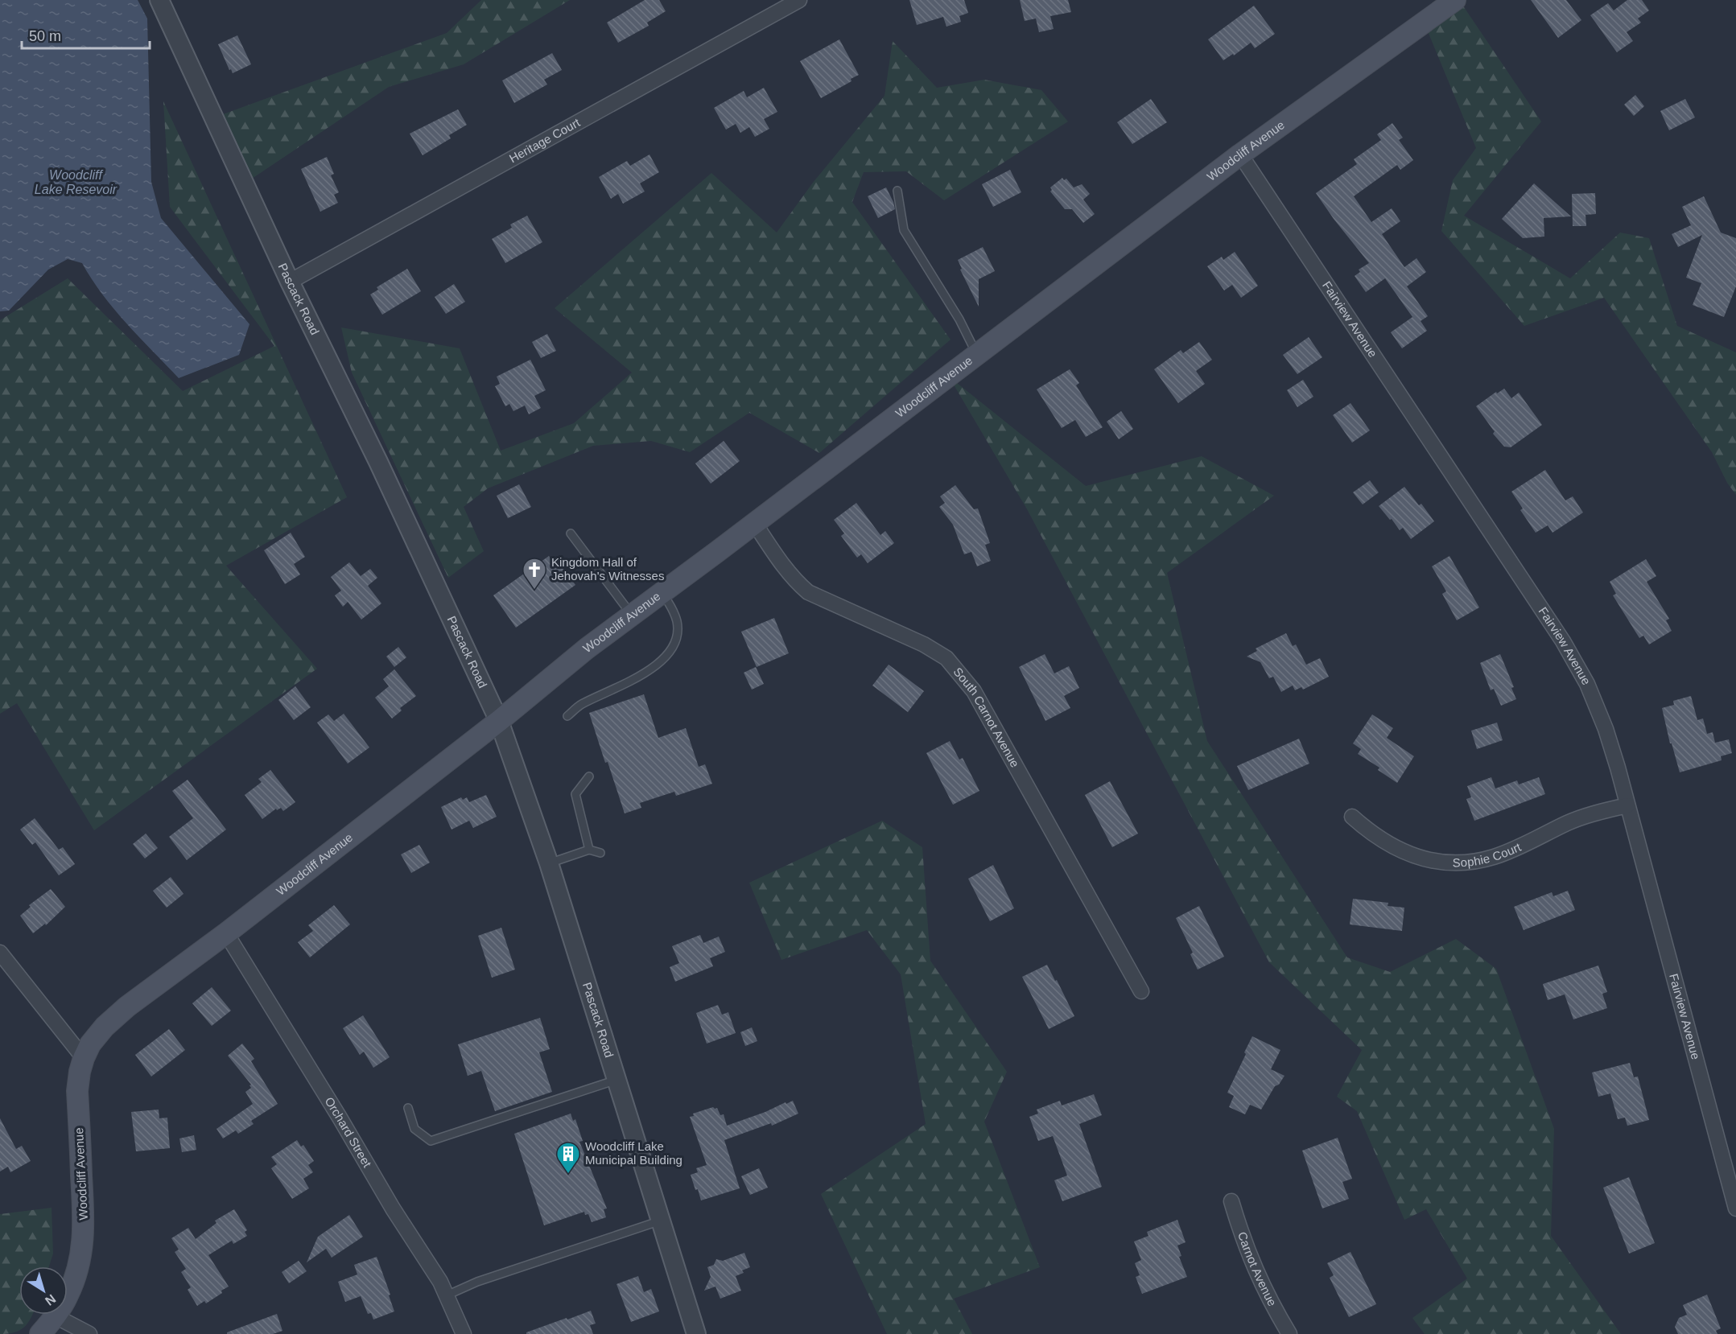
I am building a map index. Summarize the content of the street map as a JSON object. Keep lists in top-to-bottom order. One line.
{"streets":{"main road":["Woodcliff Avenue"],"street":["Heritage Court","Pascack Road","Fairview Avenue","South Carnot Avenue","Sophie Court","Orchard Street","Carnot Avenue"]},"crossings":[["Heritage Court","Pascack Road"],["Woodcliff Avenue","Pascack Road"],["Woodcliff Avenue","Fairview Avenue"],["Woodcliff Avenue","South Carnot Avenue"],["Woodcliff Avenue","Orchard Street"],["Fairview Avenue","Sophie Court"]],"water":["Woodcliff Lake Resevoir"],"places":{"church":["Kingdom Hall of Jehovah's Witnesses"],"building":["Woodcliff Lake Municipal Building"]},"scale_bar":"50 m","north":"bottom right"}
